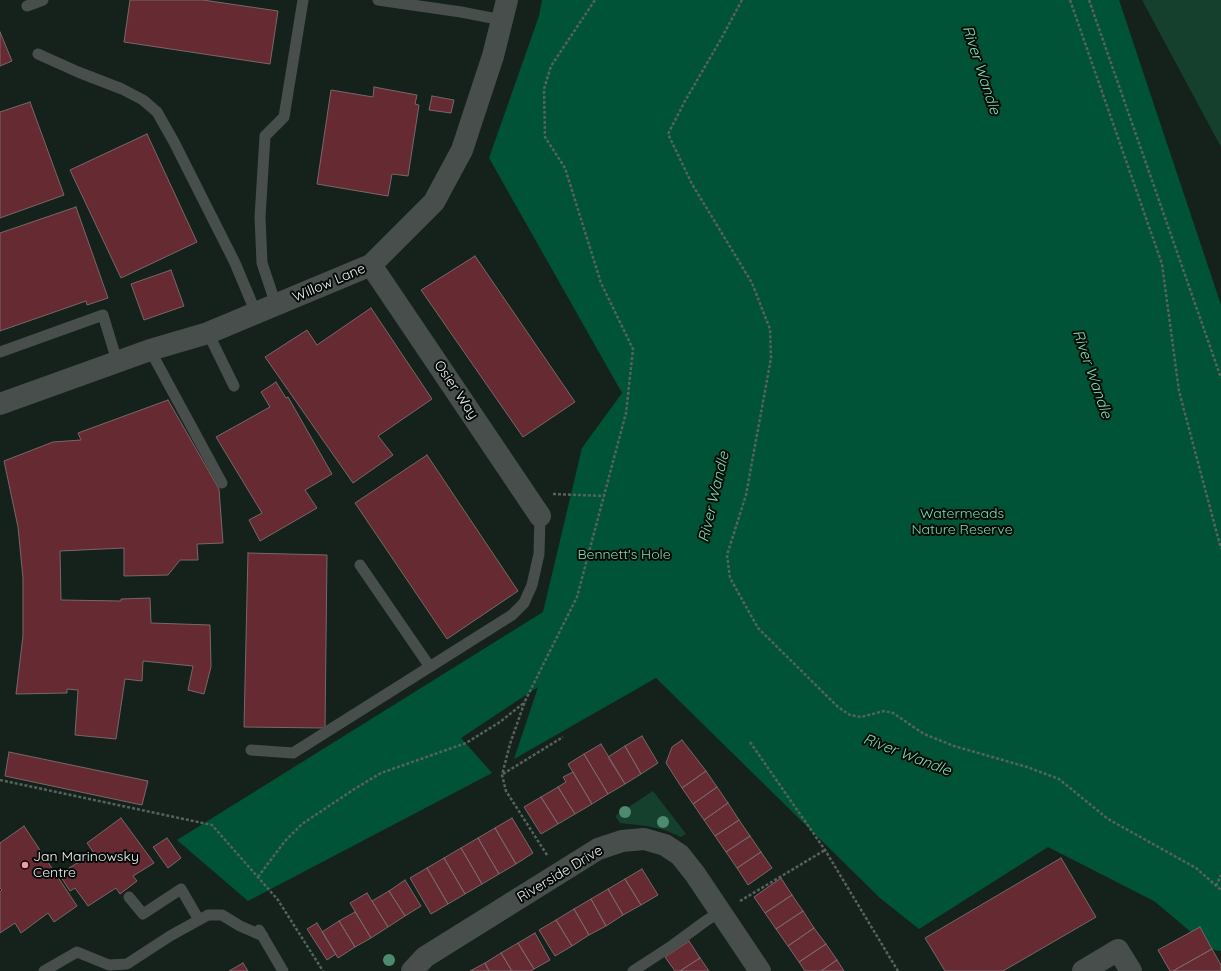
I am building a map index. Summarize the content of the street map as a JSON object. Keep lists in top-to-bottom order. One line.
{"streets":{"street":["Willow Lane","Osier Way","Riverside Drive"]},"crossings":[["Willow Lane","Osier Way"]],"water":["River Wandle"],"parks":["Watermeads Nature Reserve","Bennett's Hole"],"places":["Jan Marinowsky Centre"]}
